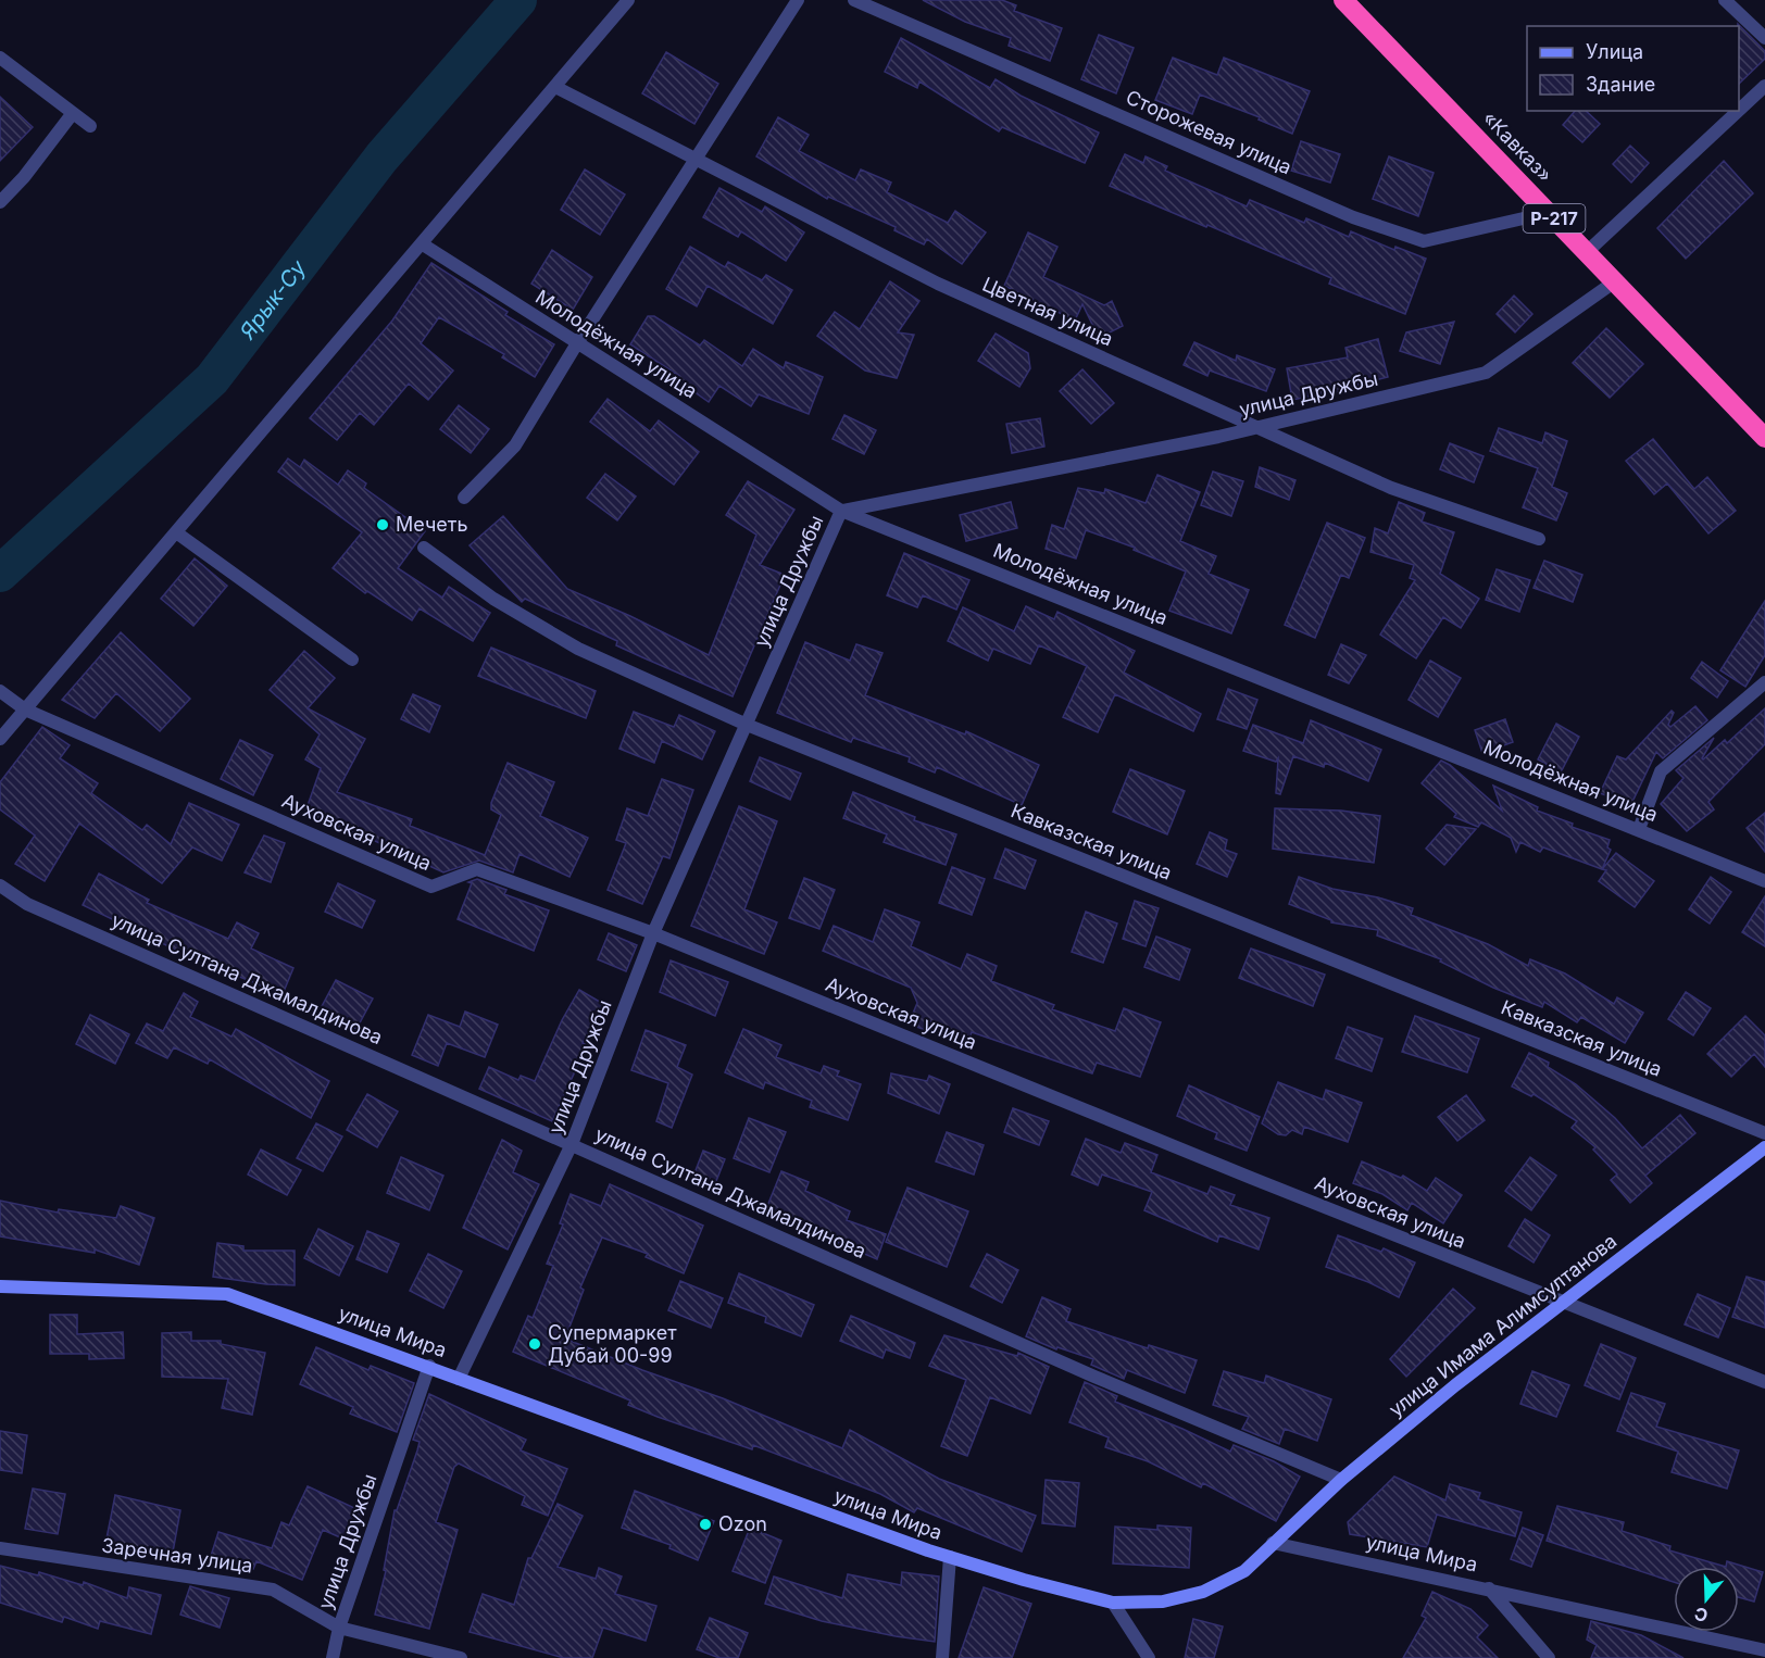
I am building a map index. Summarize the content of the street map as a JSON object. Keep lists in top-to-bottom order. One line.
{"streets":{"highway":["«Кавказ»","Р-217"],"main road":["улица Имама Алимсултанова","улица Мира"],"street":["Сторожевая улица","Цветная улица","Молодёжная улица","улица Дружбы","Ауховская улица","Кавказская улица","улица Султана Джамалдинова","Заречная улица"]},"crossings":[["Сторожевая улица","«Кавказ»"],["«Кавказ»","улица Дружбы"],["Цветная улица","улица Дружбы"],["Молодёжная улица","улица Дружбы"],["улица Дружбы","Ауховская улица"],["улица Дружбы","Кавказская улица"],["улица Дружбы","улица Султана Джамалдинова"],["улица Дружбы","улица Мира"],["улица Дружбы","Заречная улица"],["Ауховская улица","улица Имама Алимсултанова"],["улица Султана Джамалдинова","улица Имама Алимсултанова"],["улица Имама Алимсултанова","улица Мира"]],"water":["Ярык-Су"],"places":["Мечеть","Супермаркет Дубай 00-99","Ozon"],"legend":["Улица","Здание"],"north":"bottom"}
